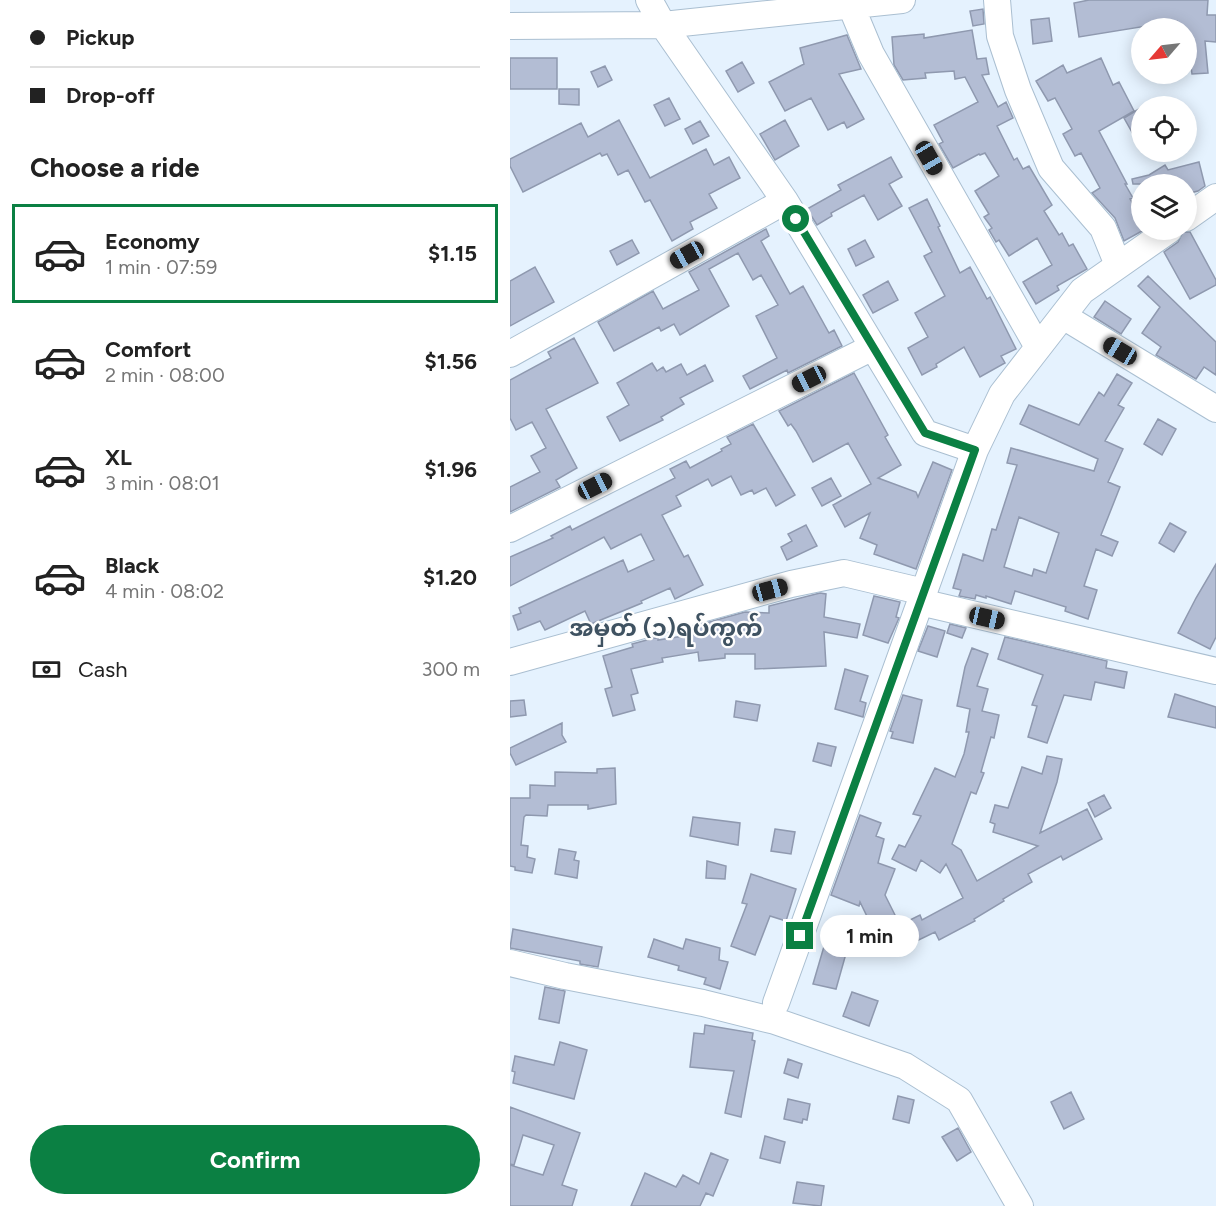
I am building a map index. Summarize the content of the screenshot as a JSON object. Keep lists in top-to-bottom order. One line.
{"districts":["အမှတ် (၁)ရပ်ကွက်"],"north":"bottom left","page":{"banner":["Pickup","Drop-off"],"heading":"Choose a ride","list":[{"name":"Economy","note":"1 min · 07:59","value":"$1.15"},{"name":"Comfort","note":"2 min · 08:00","value":"$1.56"},{"name":"XL","note":"3 min · 08:01","value":"$1.96"},{"name":"Black","note":"4 min · 08:02","value":"$1.20"}],"pay":["Cash","300 m"],"bubble":"1 min","buttons":"Confirm"}}
